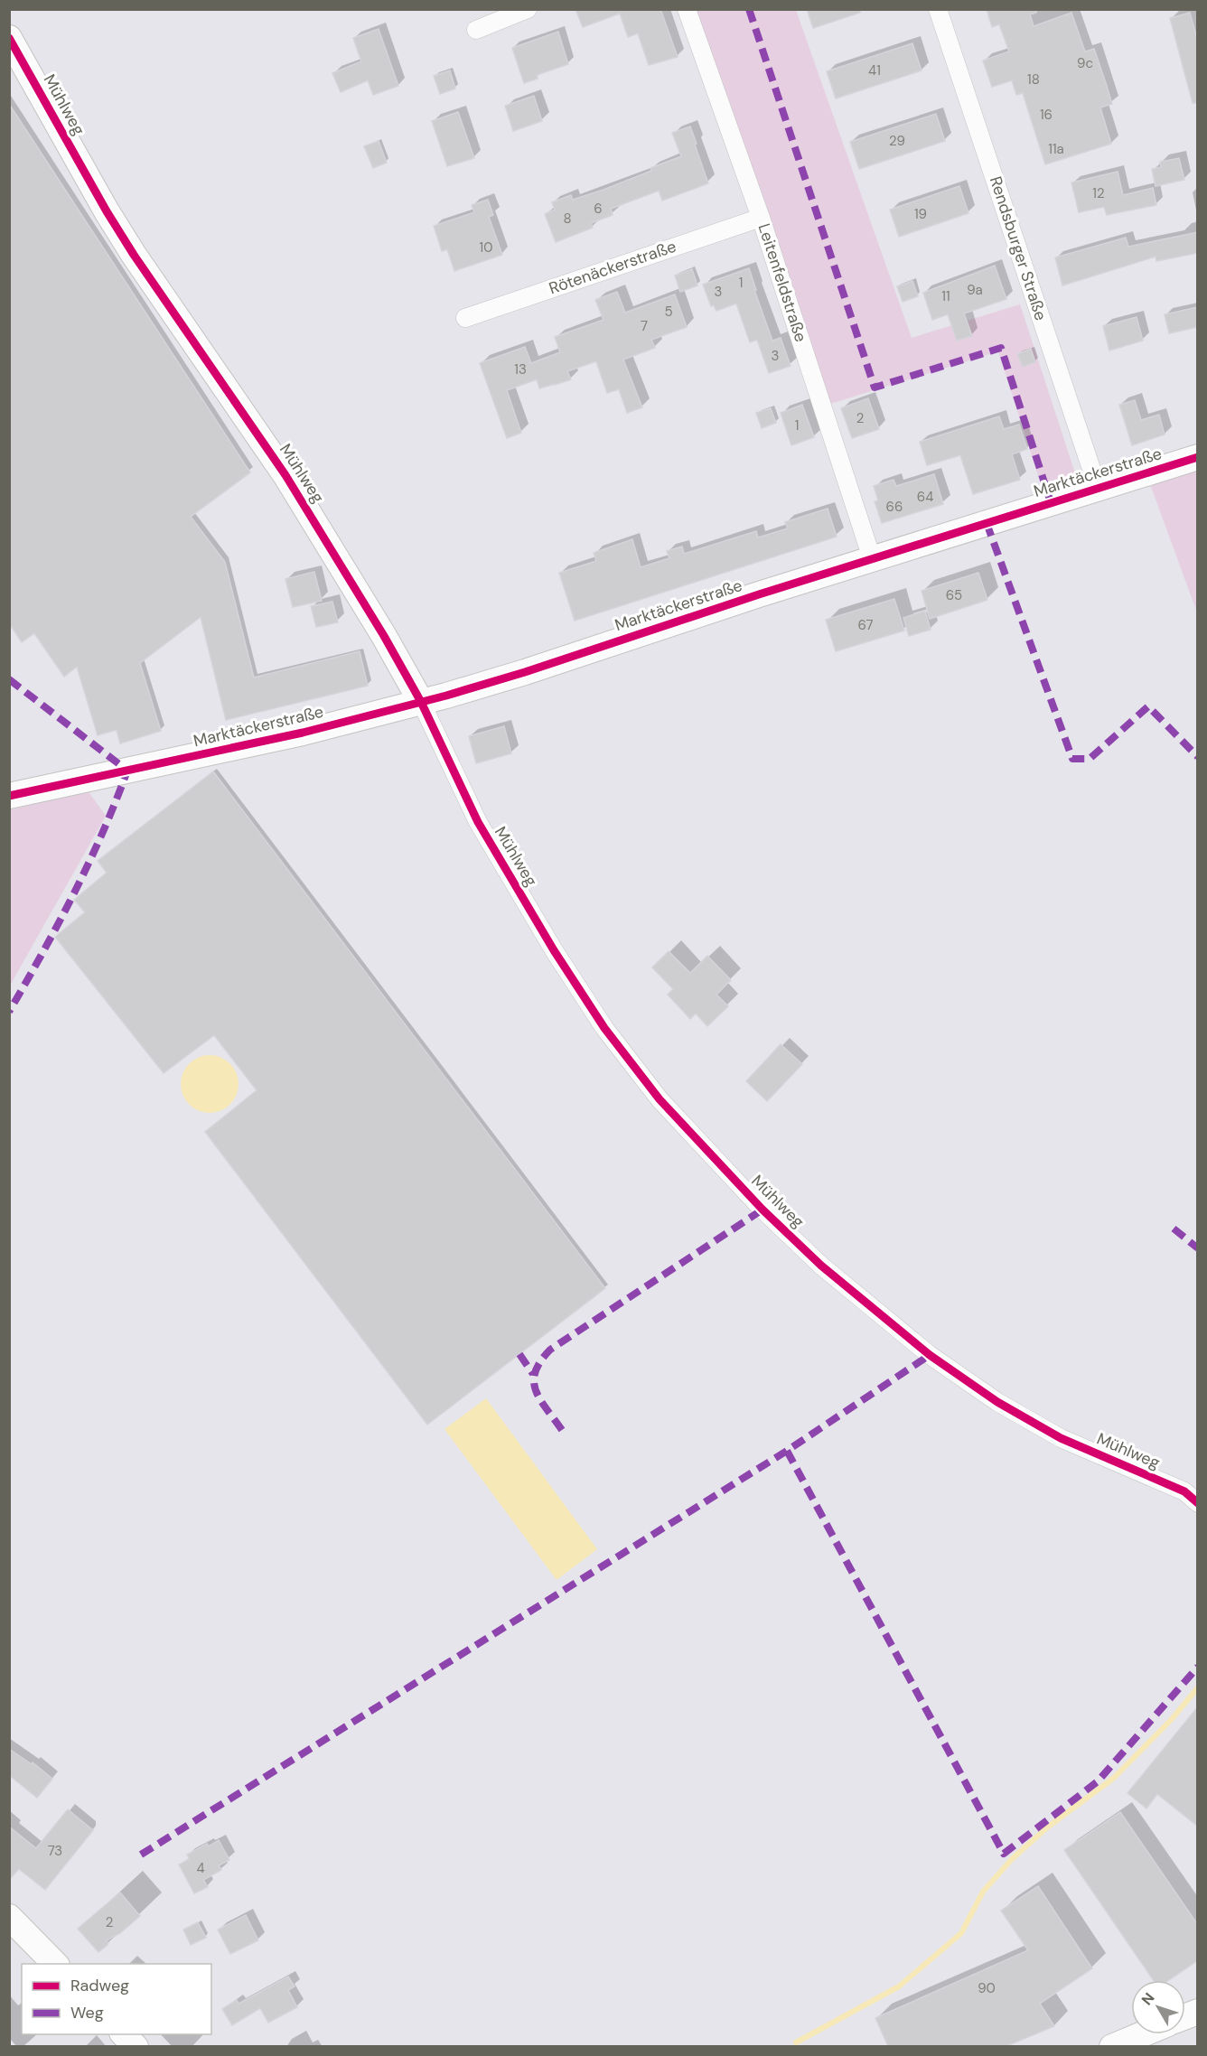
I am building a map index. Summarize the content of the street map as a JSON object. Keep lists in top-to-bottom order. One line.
{"streets":{"street":["Mühlweg","Rendsburger Straße","Rötenäckerstraße","Leitenfeldstraße","Marktäckerstraße"]},"crossings":[["Mühlweg","Marktäckerstraße"],["Rendsburger Straße","Marktäckerstraße"],["Rötenäckerstraße","Leitenfeldstraße"],["Leitenfeldstraße","Marktäckerstraße"]],"house_numbers":["9c","41","18","16","29","11a","12","6","19","8","10","1","9a","3","11","5","7","3","13","2","1","64","66","65","67","73","4","2","90"],"legend":["Radweg","Weg"],"north":"top left"}
